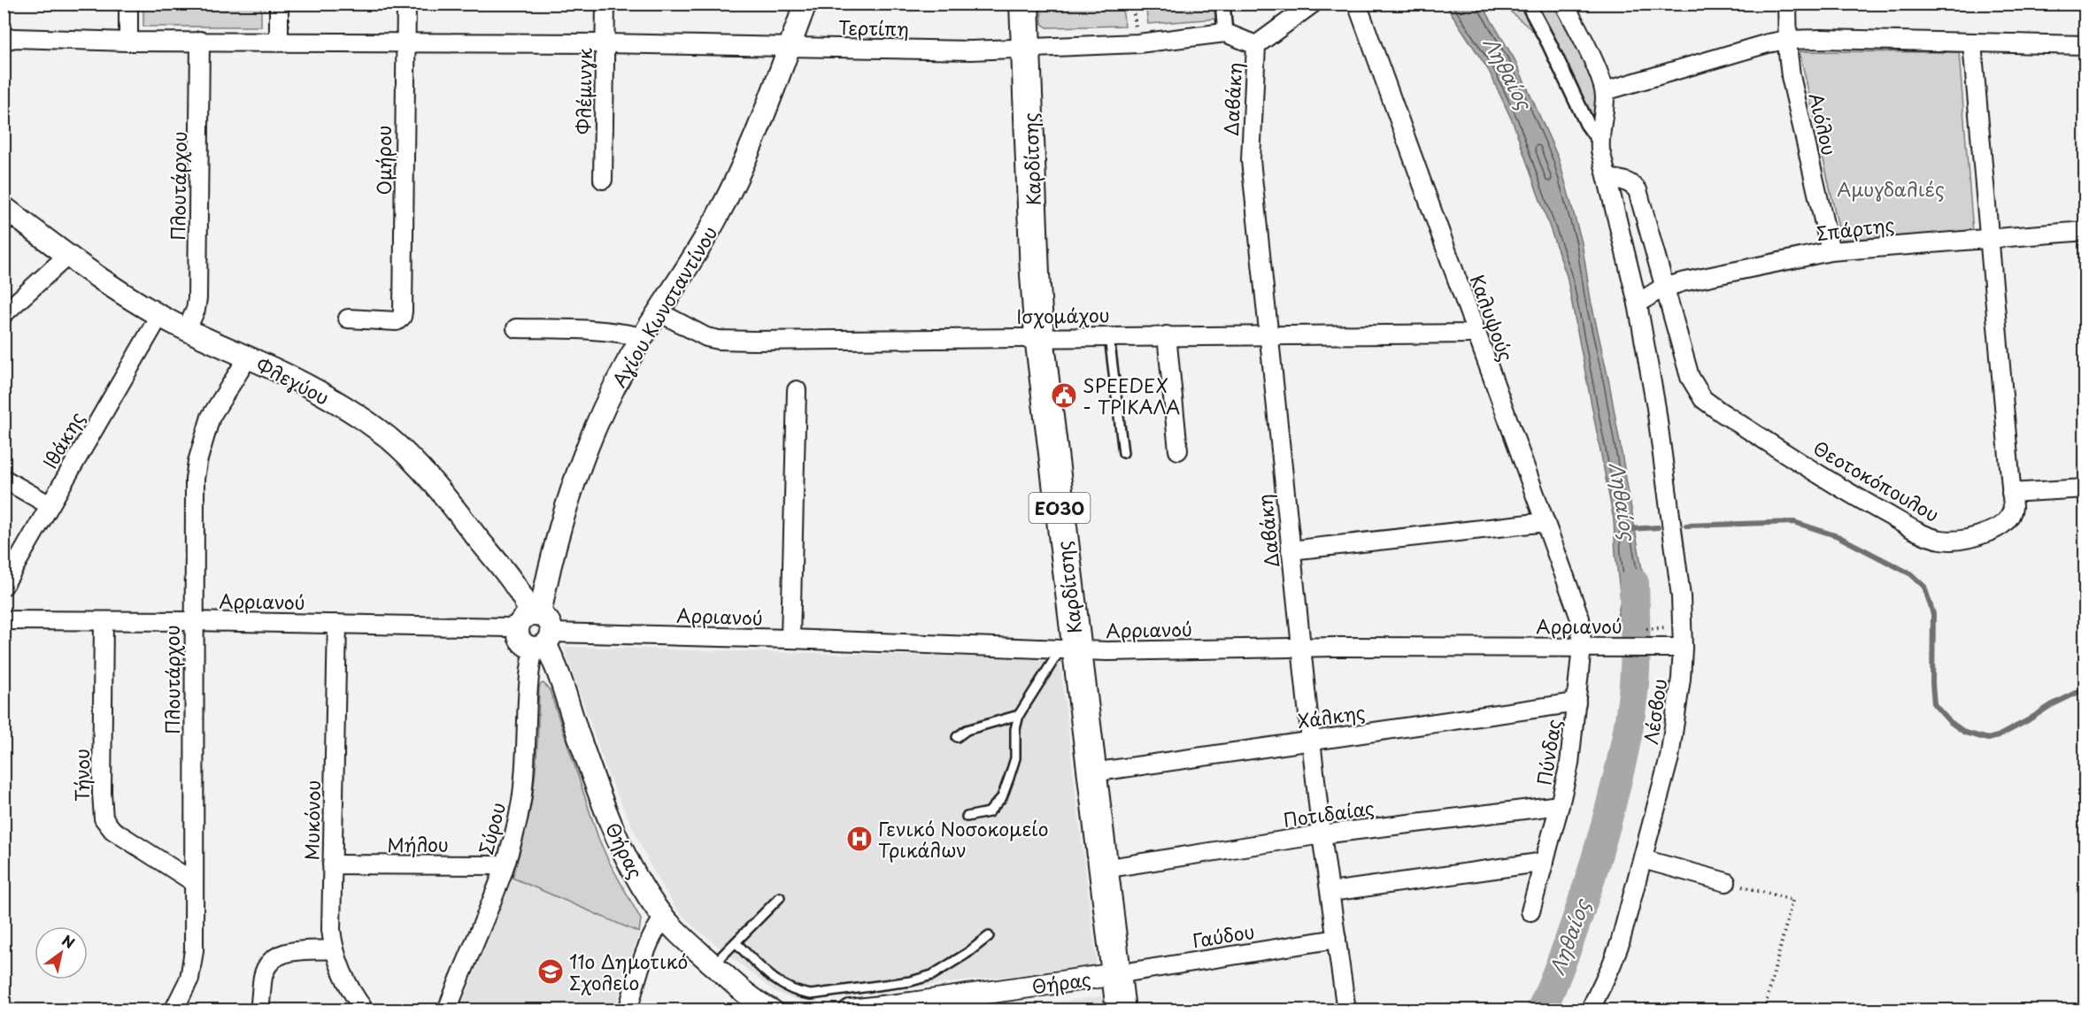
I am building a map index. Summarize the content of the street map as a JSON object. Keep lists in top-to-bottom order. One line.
{"streets":{"main road":["Καρδίτσης","ΕΟ30"],"street":["Τερτίπη","Φλέμινγκ","Δαβάκη","Αιόλου","Ομήρου","Πλουτάρχου","Σπάρτης","Αγίου Κωνσταντίνου","Ισχομάχου","Καλυψούς","Φλεγύου","Ιθάκης","Θεοτοκόπουλου","Αρριανού","Λέσβου","Χάλκης","Πύνδας","Τήνου","Ποτιδαίας","Μυκόνου","Σύρου","Μήλου","Θήρας","Γαύδου"]},"crossings":[["Τερτίπη","Φλέμινγκ"],["Τερτίπη","Δαβάκη"],["Τερτίπη","Καρδίτσης"],["Τερτίπη","Ομήρου"],["Τερτίπη","Πλουτάρχου"],["Τερτίπη","Αγίου Κωνσταντίνου"],["Δαβάκη","Ισχομάχου"],["Δαβάκη","Αρριανού"],["Δαβάκη","Χάλκης"],["Δαβάκη","Ποτιδαίας"],["Δαβάκη","Γαύδου"],["Αιόλου","Σπάρτης"],["Καρδίτσης","Ισχομάχου"],["Καρδίτσης","Αρριανού"],["Καρδίτσης","Χάλκης"],["Καρδίτσης","Ποτιδαίας"],["Καρδίτσης","Θήρας"],["Καρδίτσης","Γαύδου"],["Πλουτάρχου","Φλεγύου"],["Πλουτάρχου","Αρριανού"],["Πλουτάρχου","Τήνου"],["Σπάρτης","Θεοτοκόπουλου"],["Σπάρτης","Λέσβου"],["Αγίου Κωνσταντίνου","Ισχομάχου"],["Αγίου Κωνσταντίνου","Φλεγύου"],["Αγίου Κωνσταντίνου","Αρριανού"],["Ισχομάχου","Καλυψούς"],["Καλυψούς","Αρριανού"],["Καλυψούς","Πύνδας"],["Φλεγύου","Ιθάκης"],["Φλεγύου","Αρριανού"],["Θεοτοκόπουλου","Λέσβου"],["Αρριανού","Λέσβου"],["Αρριανού","Πύνδας"],["Αρριανού","Τήνου"],["Αρριανού","Μυκόνου"],["Αρριανού","Σύρου"],["Αρριανού","Θήρας"],["Χάλκης","Πύνδας"],["Πύνδας","Ποτιδαίας"],["Μυκόνου","Μήλου"],["Σύρου","Μήλου"],["Σύρου","Θήρας"],["Θήρας","Γαύδου"]],"water":["Ληθαίος"],"parks":["Αμυγδαλιές"],"places":{"public building":["SPEEDEX - ΤΡΙΚΑΛΑ"],"hospital":["Γενικό Νοσοκομείο Τρικάλων"],"school or university":["11ο Δημοτικό Σχολείο"]},"north":"top right"}
